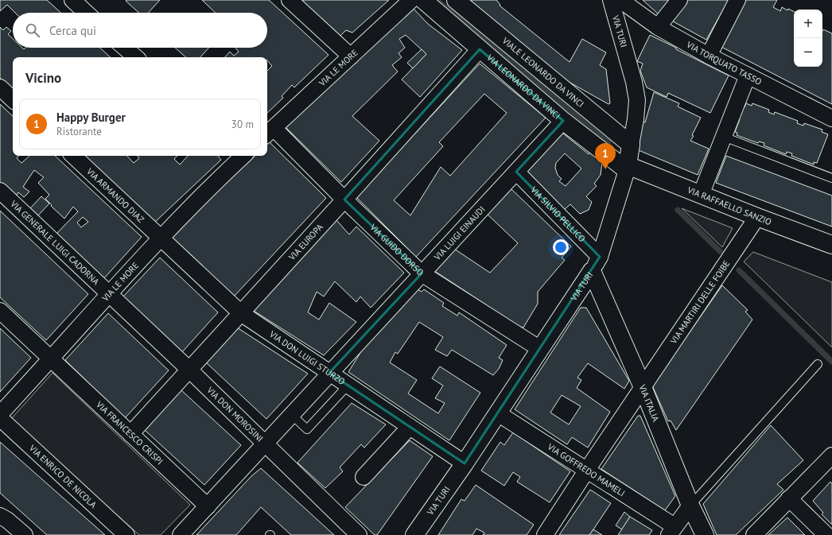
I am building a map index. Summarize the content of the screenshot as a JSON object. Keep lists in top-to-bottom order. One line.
{"streets":{"street":["VIA TURI","VIA TORQUATO TASSO","VIA LE MORE","VIALE LEONARDO DA VINCI","VIA LEONARDO DA VINCI","VIA ARMANDO DIAZ","VIA RAFFAELLO SANZIO","VIA SILVIO PELLICO","VIA LUIGI EINAUDI","VIA GENERALE LUIGI CADORNA","VIA EUROPA","VIA GUIDO DORSO","VIA MARTIRI DELLE FOIBE","VIA DON LUIGI STURZO","VIA ITALIA","VIA DON MOROSINI","VIA FRANCESCO CRISPI","VIA GOFFREDO MAMELI","VIA ENRICO DE NICOLA"]},"crossings":[["VIA TURI","VIA TORQUATO TASSO"],["VIA TURI","VIALE LEONARDO DA VINCI"],["VIA TURI","VIA LEONARDO DA VINCI"],["VIA TURI","VIA RAFFAELLO SANZIO"],["VIA TURI","VIA SILVIO PELLICO"],["VIA TURI","VIA GUIDO DORSO"],["VIA TURI","VIA DON LUIGI STURZO"],["VIA TURI","VIA ITALIA"],["VIA TURI","VIA GOFFREDO MAMELI"],["VIA LE MORE","VIA ARMANDO DIAZ"],["VIA LE MORE","VIA GENERALE LUIGI CADORNA"],["VIA LE MORE","VIA GUIDO DORSO"],["VIA LE MORE","VIA DON LUIGI STURZO"],["VIA LE MORE","VIA DON MOROSINI"],["VIA LE MORE","VIA FRANCESCO CRISPI"],["VIA LEONARDO DA VINCI","VIA RAFFAELLO SANZIO"],["VIA LEONARDO DA VINCI","VIA LUIGI EINAUDI"],["VIA LEONARDO DA VINCI","VIA EUROPA"],["VIA ARMANDO DIAZ","VIA DON LUIGI STURZO"],["VIA RAFFAELLO SANZIO","VIA MARTIRI DELLE FOIBE"],["VIA SILVIO PELLICO","VIA LUIGI EINAUDI"],["VIA SILVIO PELLICO","VIA ITALIA"],["VIA LUIGI EINAUDI","VIA GUIDO DORSO"],["VIA LUIGI EINAUDI","VIA DON LUIGI STURZO"],["VIA LUIGI EINAUDI","VIA DON MOROSINI"],["VIA LUIGI EINAUDI","VIA FRANCESCO CRISPI"],["VIA GENERALE LUIGI CADORNA","VIA DON MOROSINI"],["VIA EUROPA","VIA GUIDO DORSO"],["VIA EUROPA","VIA DON LUIGI STURZO"],["VIA EUROPA","VIA DON MOROSINI"],["VIA EUROPA","VIA FRANCESCO CRISPI"],["VIA MARTIRI DELLE FOIBE","VIA ITALIA"],["VIA MARTIRI DELLE FOIBE","VIA GOFFREDO MAMELI"]],"page":{"map_buttons":["+","−"],"search":"Cerca qui","heading":"Vicino","list":[{"mark":"1","name":"Happy Burger","note":"Ristorante","value":"30 m"}],"pins":"1"}}
